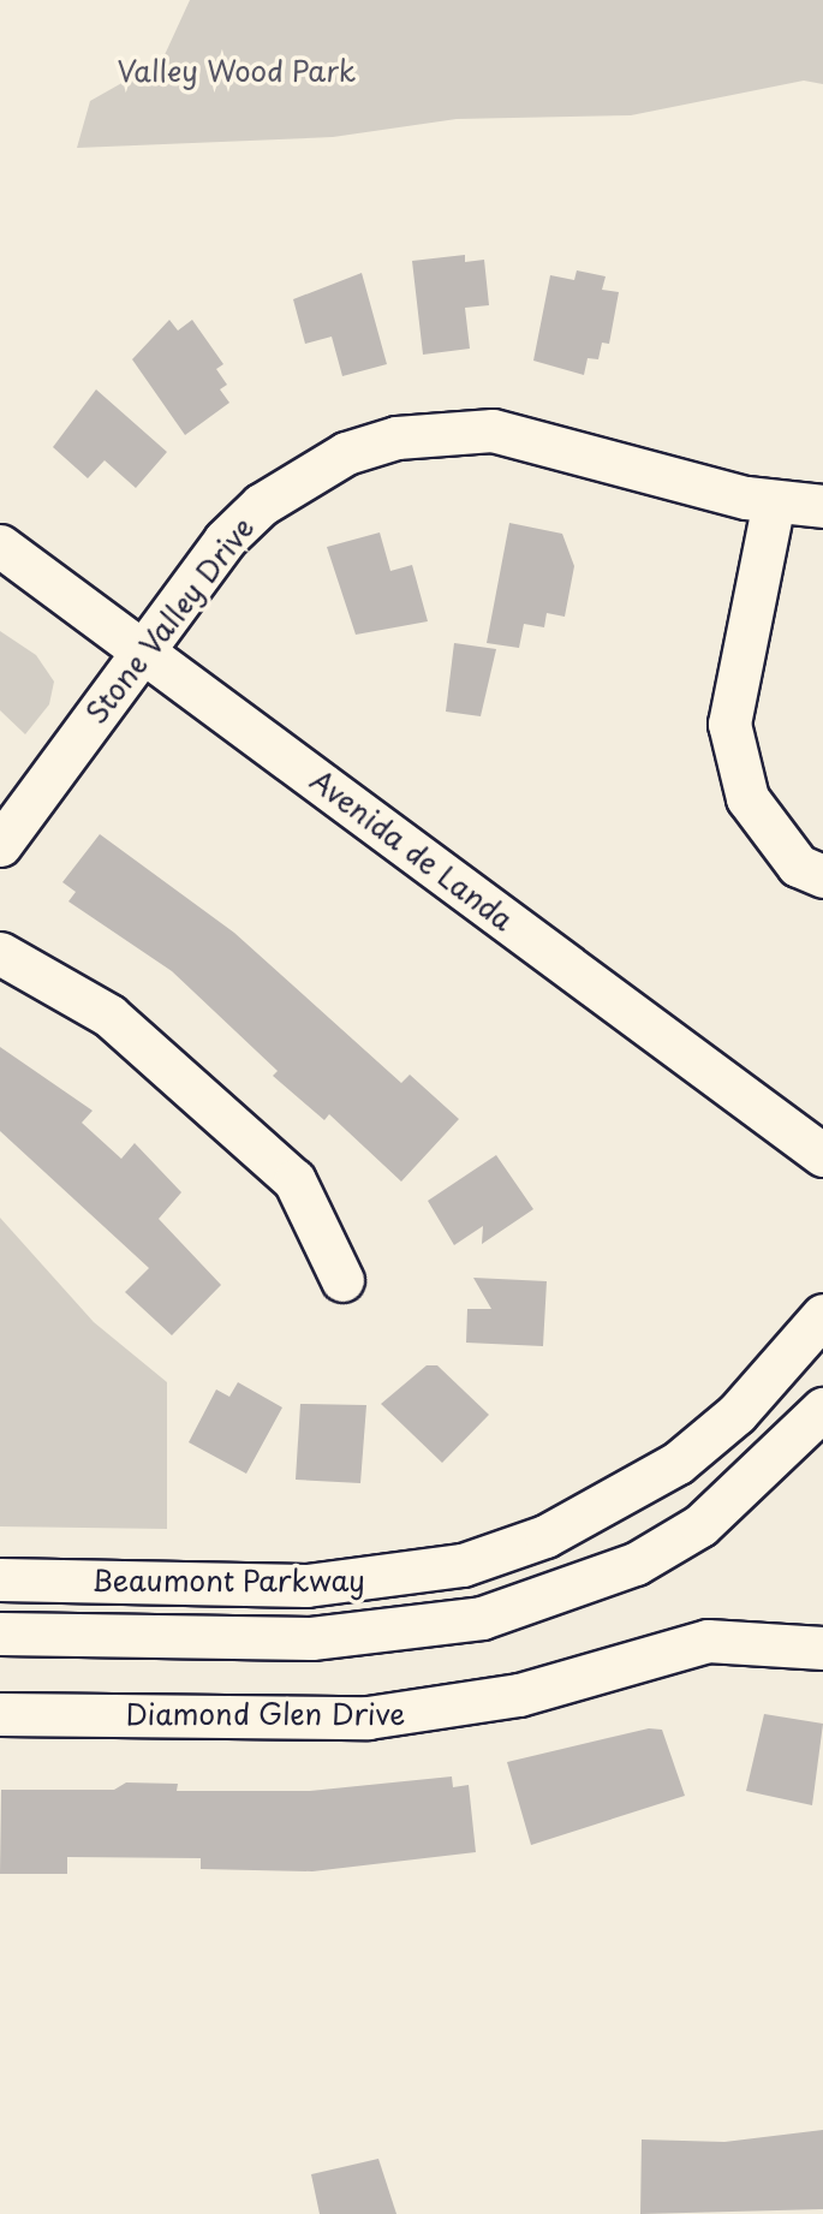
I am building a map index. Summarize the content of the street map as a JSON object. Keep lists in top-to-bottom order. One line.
{"streets":{"street":["Stone Valley Drive","Avenida de Landa","Beaumont Parkway","Diamond Glen Drive"]},"crossings":[["Stone Valley Drive","Avenida de Landa"]],"parks":["Valley Wood Park"]}
